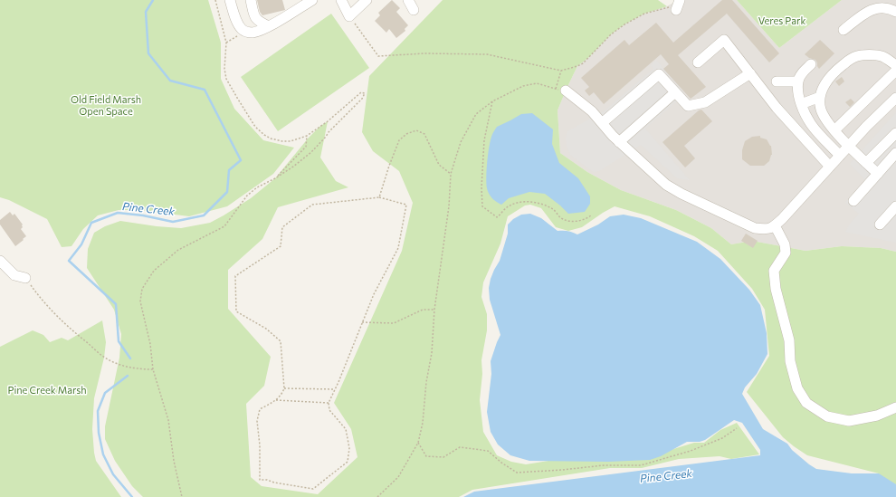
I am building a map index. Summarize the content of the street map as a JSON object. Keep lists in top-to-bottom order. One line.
{"water":["Pine Creek"],"parks":["Veres Park","Old Field Marsh Open Space","Pine Creek Marsh"]}
